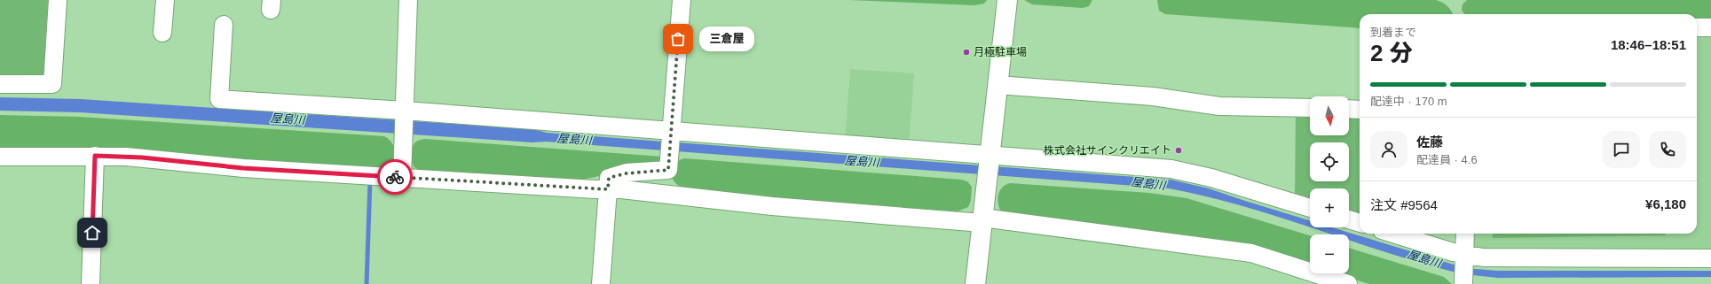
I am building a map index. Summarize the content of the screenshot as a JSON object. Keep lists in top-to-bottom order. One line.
{"water":["屋島川"],"places":["三倉屋","月極駐車場","株式会社サインクリエイト"],"north":"bottom","page":{"heading":["2 分","到着まで","18:46–18:51"],"panel":["佐藤","配達員 · 4.6","注文 #9564","¥6,180"],"bubble":"三倉屋","bar":"配達中 · 170 m","map_buttons":["+","−"]}}
